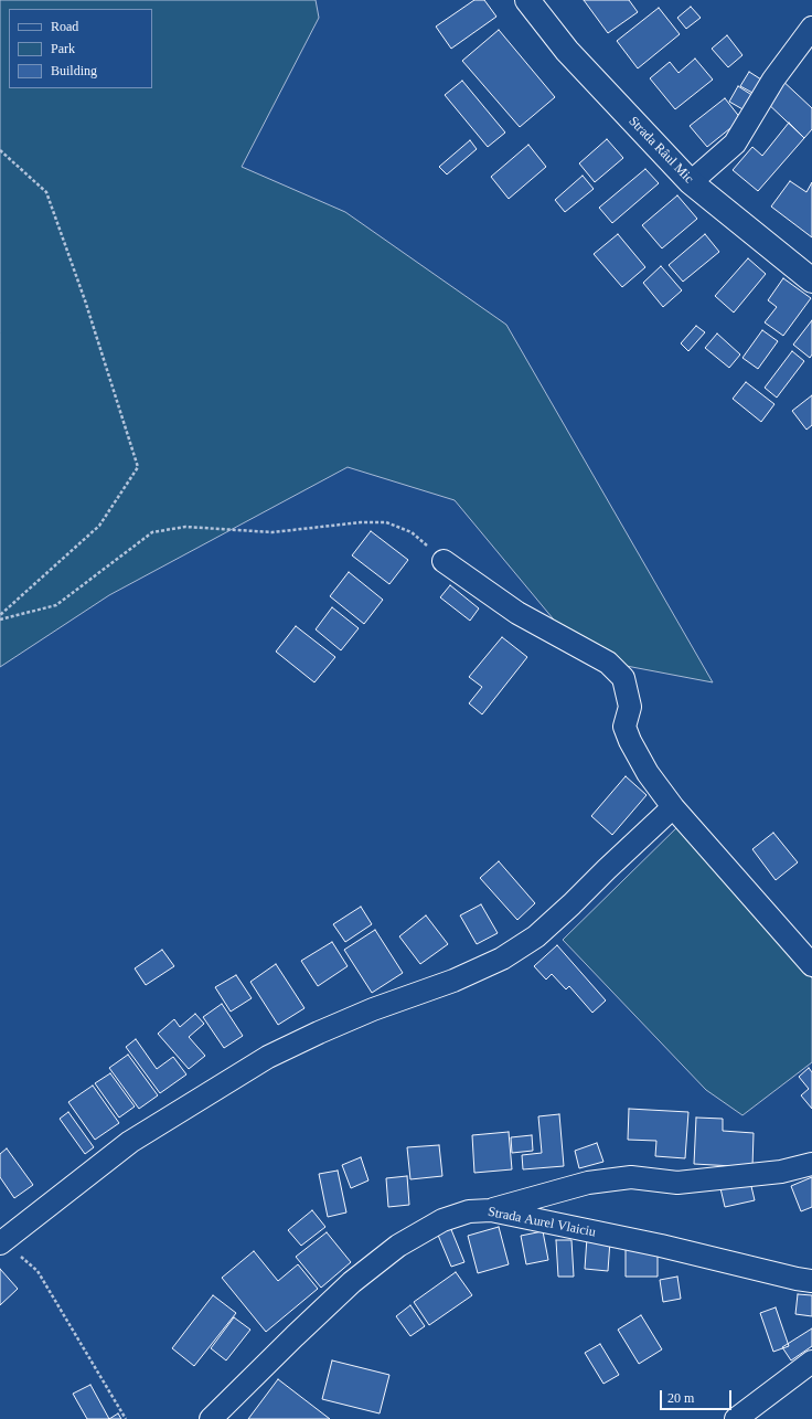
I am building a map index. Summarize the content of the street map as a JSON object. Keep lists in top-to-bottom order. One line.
{"streets":{"street":["Strada Râul Mic","Strada Aurel Vlaiciu"]},"legend":["Road","Park","Building"],"scale_bar":"20 m"}
